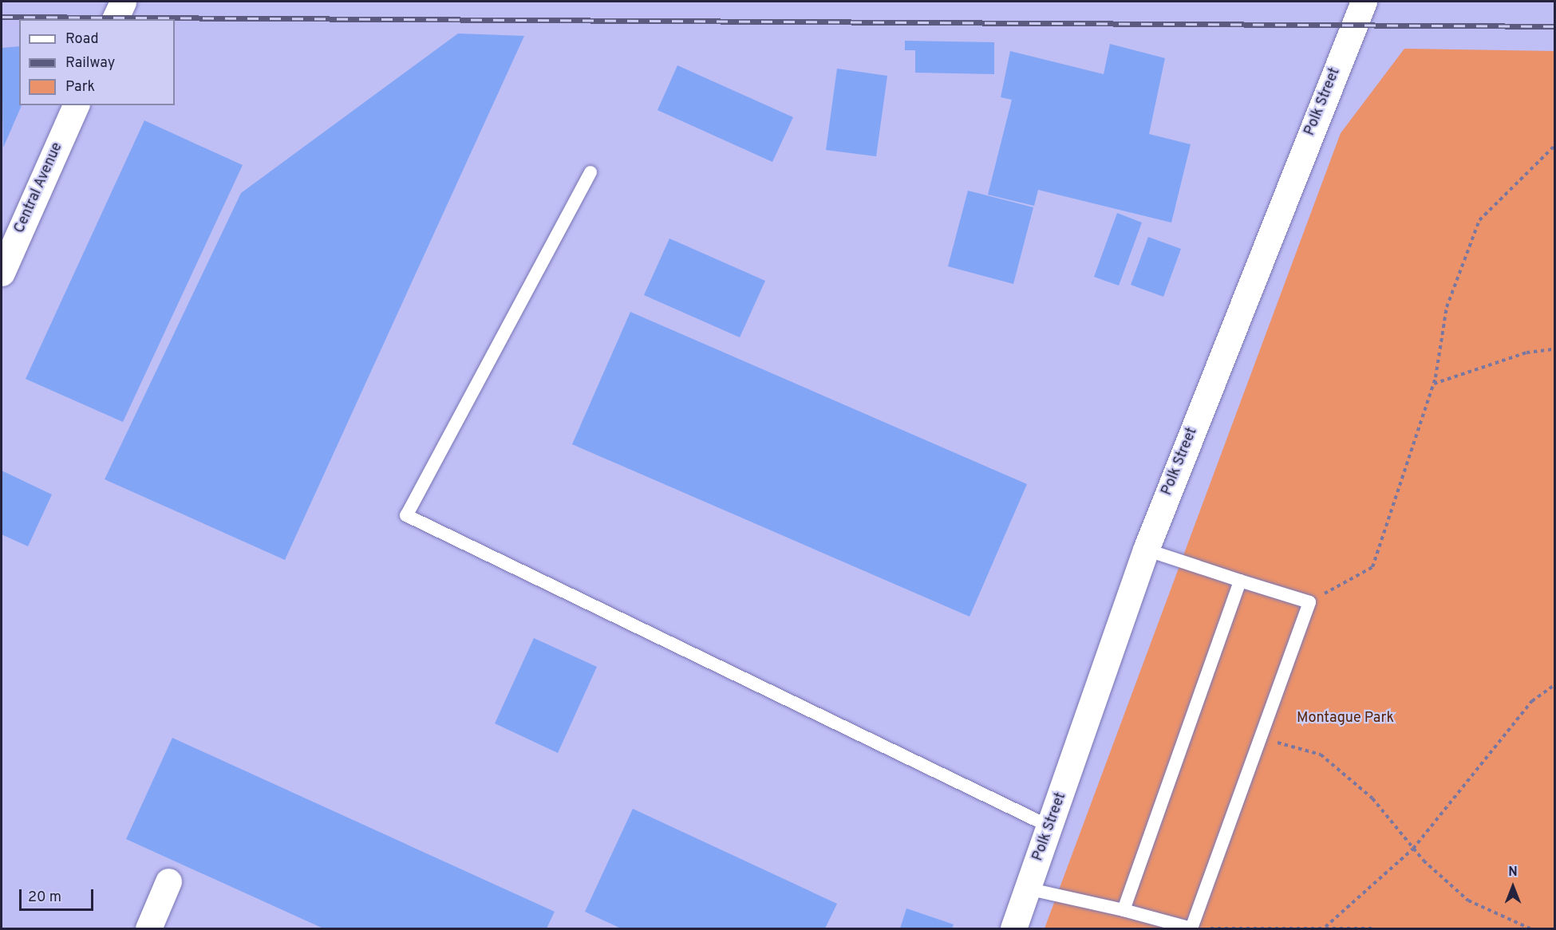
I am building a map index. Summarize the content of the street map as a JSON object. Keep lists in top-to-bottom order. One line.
{"streets":{"street":["Polk Street","Central Avenue"]},"parks":["Montague Park"],"legend":["Road","Railway","Park"],"scale_bar":"20 m","north":"top"}
